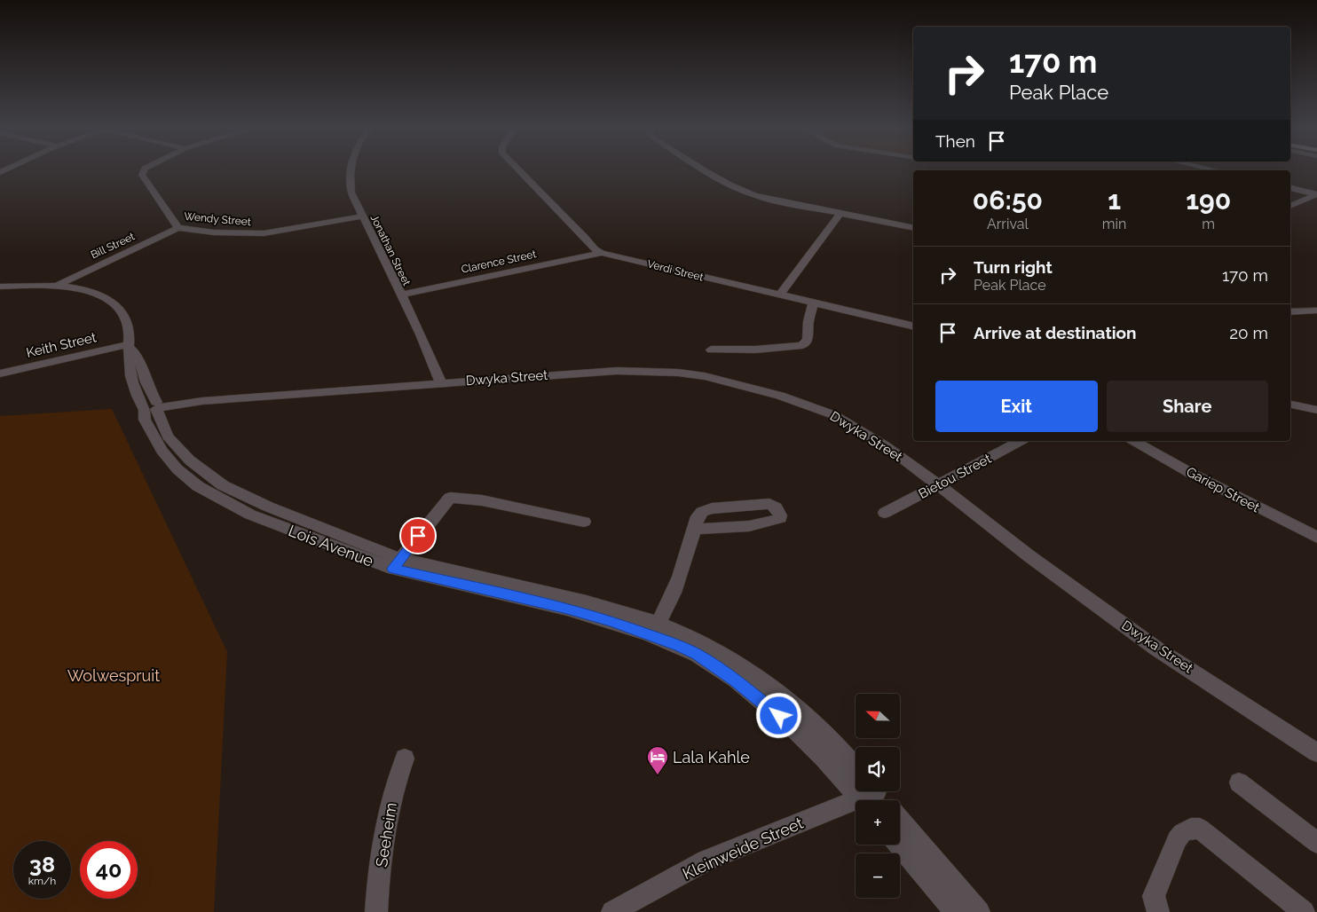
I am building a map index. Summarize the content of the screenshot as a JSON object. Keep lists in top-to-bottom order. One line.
{"streets":{"street":["Wendy Street","Bill Street","Jonathan Street","Clarence Street","Verdi Street","Keith Street","Dwyka Street","Bietou Street","Gariep Street","Lois Avenue","Seeheim","Kleinweide Street"]},"crossings":[["Wendy Street","Bill Street"],["Wendy Street","Jonathan Street"],["Bill Street","Lois Avenue"],["Jonathan Street","Clarence Street"],["Jonathan Street","Dwyka Street"],["Clarence Street","Verdi Street"],["Keith Street","Lois Avenue"],["Dwyka Street","Bietou Street"],["Dwyka Street","Lois Avenue"],["Lois Avenue","Kleinweide Street"]],"parks":["Wolwespruit"],"places":{"hotel":["Lala Kahle"]},"north":"left","page":{"turn":["170 m","Peak Place"],"then":"Then","eta":["06:50","Arrival","1","min","190","m"],"list":[{"name":"Turn right","note":"Peak Place","value":"170 m"},{"name":"Arrive at destination","value":"20 m"}],"buttons":["Exit","Share"],"map_buttons":["+","−"],"speed":"38 km/h","limit":"40"}}
